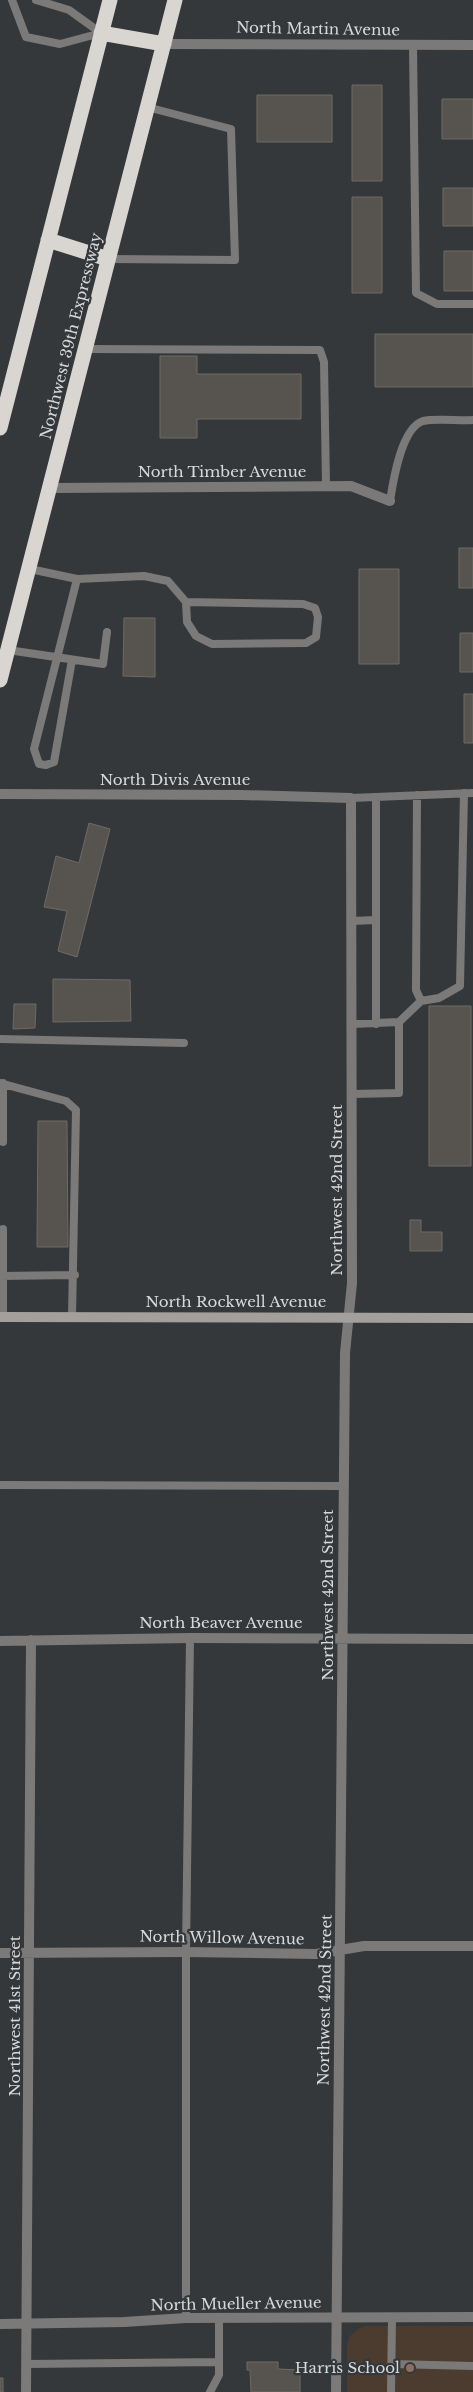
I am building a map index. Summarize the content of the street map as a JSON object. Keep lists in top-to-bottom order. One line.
{"streets":{"highway":["Northwest 39th Expressway"],"main road":["North Rockwell Avenue"],"street":["North Martin Avenue","North Timber Avenue","North Divis Avenue","Northwest 42nd Street","North Beaver Avenue","North Willow Avenue","Northwest 41st Street","North Mueller Avenue"]},"crossings":[["North Martin Avenue","Northwest 39th Expressway"],["Northwest 39th Expressway","North Timber Avenue"],["North Divis Avenue","Northwest 42nd Street"],["Northwest 42nd Street","North Rockwell Avenue"],["Northwest 42nd Street","North Beaver Avenue"],["Northwest 42nd Street","North Willow Avenue"],["Northwest 42nd Street","North Mueller Avenue"],["North Beaver Avenue","Northwest 41st Street"],["North Willow Avenue","Northwest 41st Street"],["Northwest 41st Street","North Mueller Avenue"]],"places":["Harris School"]}
